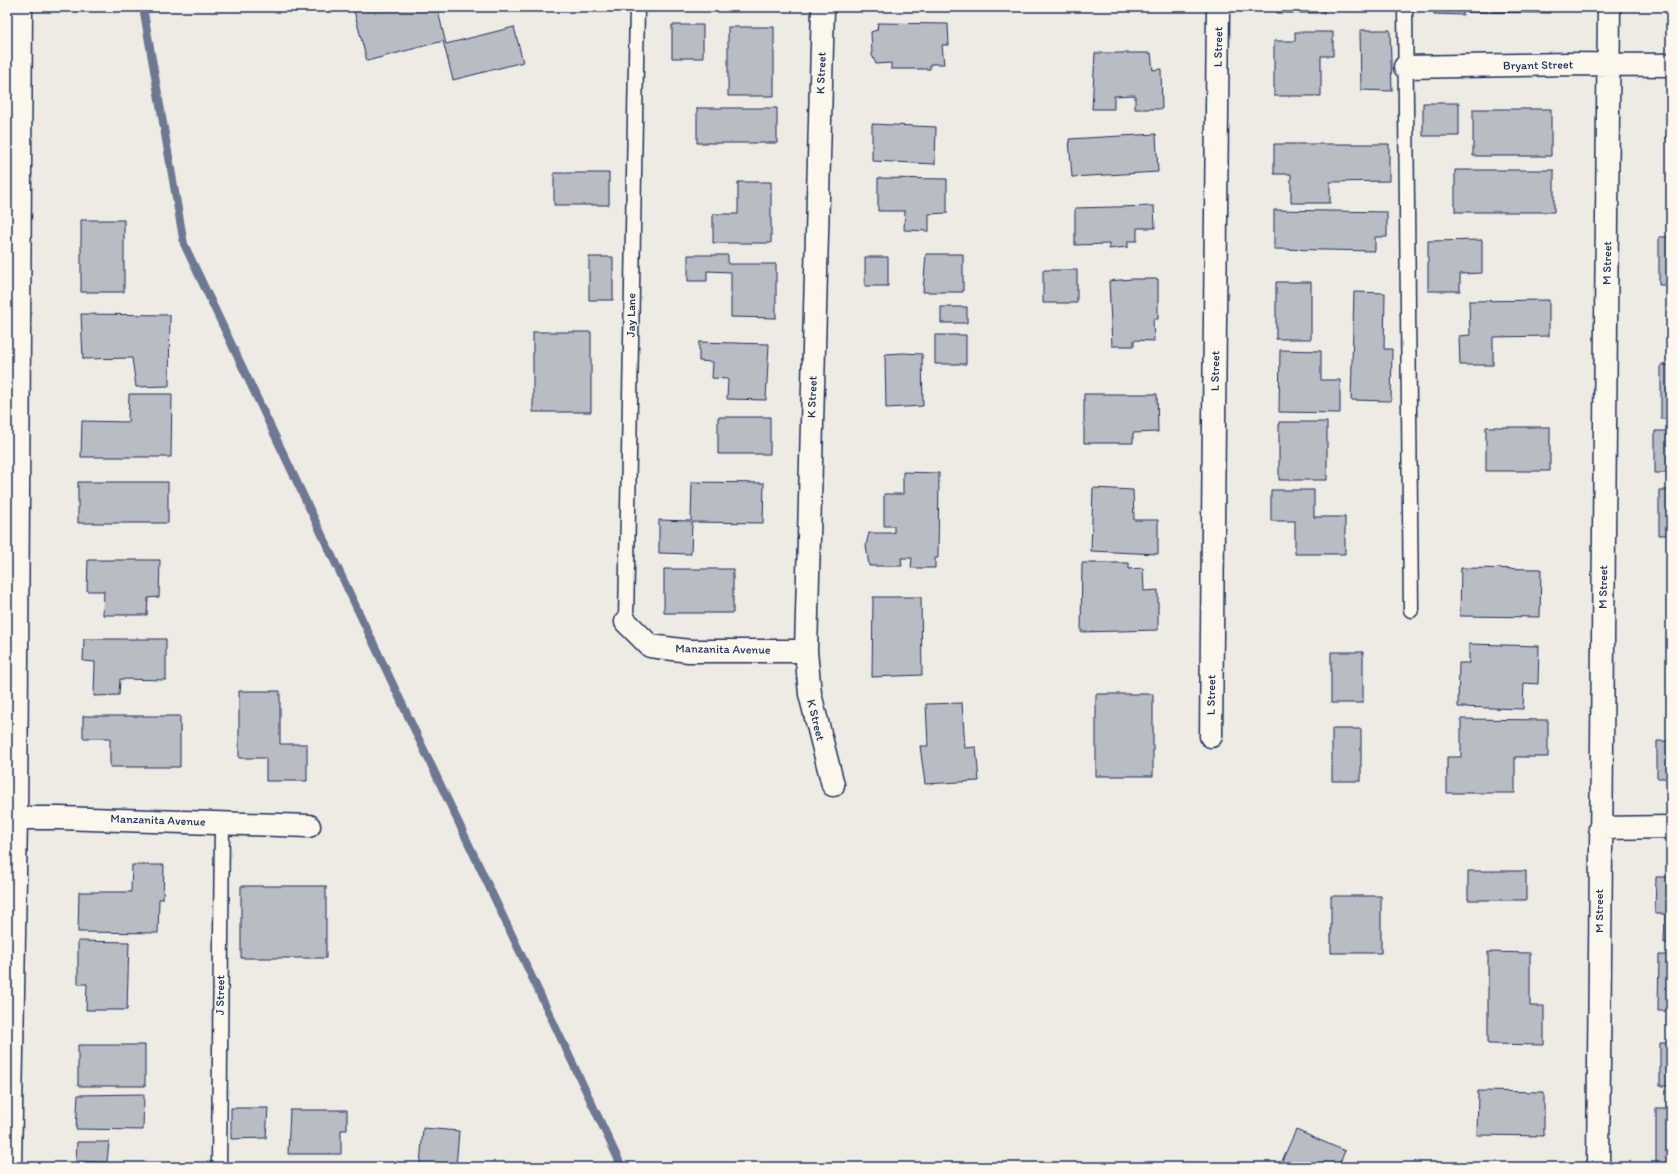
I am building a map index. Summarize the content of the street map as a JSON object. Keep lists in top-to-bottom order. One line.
{"streets":{"street":["L Street","Bryant Street","K Street","M Street","Manzanita Avenue"],"lane":["Jay Lane","J Street"]},"crossings":[["Bryant Street","M Street"],["K Street","Manzanita Avenue"],["Jay Lane","Manzanita Avenue"],["Manzanita Avenue","J Street"]]}
